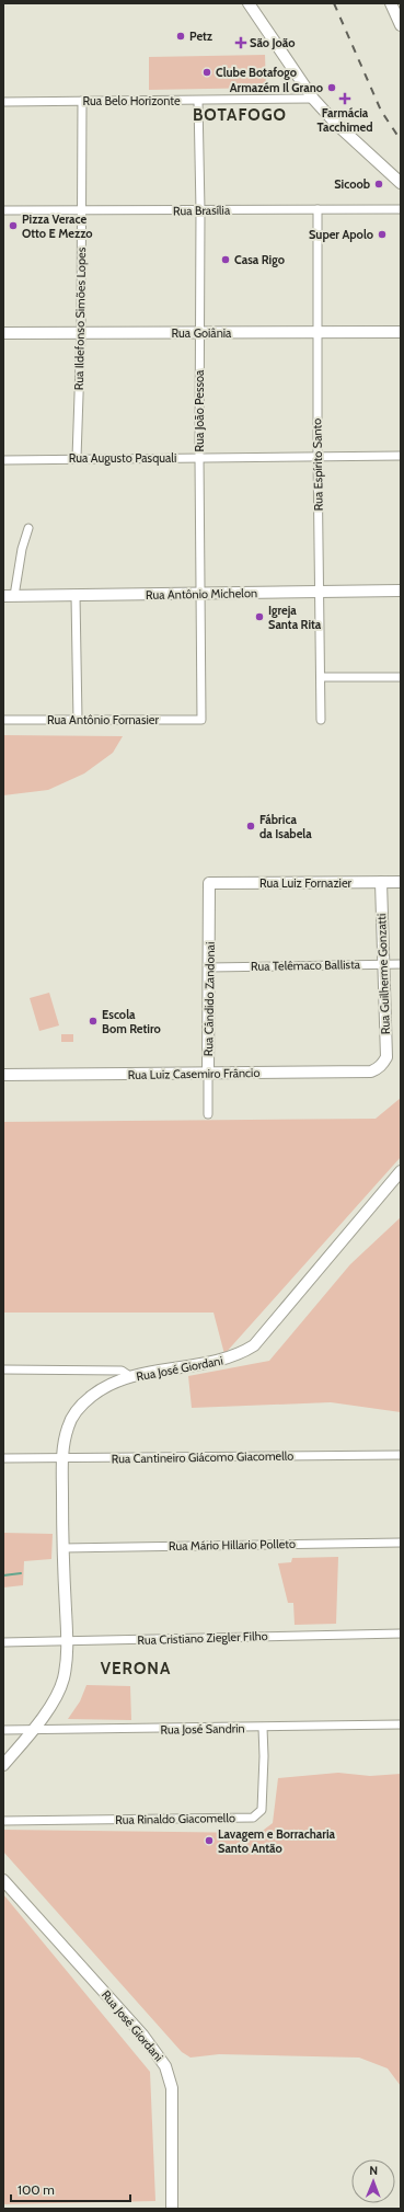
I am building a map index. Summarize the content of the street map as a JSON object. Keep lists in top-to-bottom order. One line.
{"streets":{"street":["Rua Belo Horizonte","Rua Brasília","Rua Ildefonso Simões Lopes","Rua Goiânia","Rua João Pessoa","Rua Augusto Pasquali","Rua Espírito Santo","Rua Antônio Michelon","Rua Antônio Fornasier","Rua Luiz Fornazier","Rua Telêmaco Ballista","Rua Guilherme Gonzatti","Rua Cândido Zandonai","Rua Luiz Casemiro Frâncio","Rua José Giordani","Rua Cantineiro Giácomo Giacomello","Rua Mário Hillario Polleto","Rua Cristiano Ziegler Filho","Rua José Sandrin","Rua Rinaldo Giacomello"]},"crossings":[["Rua Belo Horizonte","Rua Ildefonso Simões Lopes"],["Rua Belo Horizonte","Rua João Pessoa"],["Rua Brasília","Rua Ildefonso Simões Lopes"],["Rua Brasília","Rua João Pessoa"],["Rua Brasília","Rua Espírito Santo"],["Rua Ildefonso Simões Lopes","Rua Goiânia"],["Rua Ildefonso Simões Lopes","Rua Augusto Pasquali"],["Rua Goiânia","Rua João Pessoa"],["Rua Goiânia","Rua Espírito Santo"],["Rua João Pessoa","Rua Augusto Pasquali"],["Rua João Pessoa","Rua Antônio Michelon"],["Rua João Pessoa","Rua Antônio Fornasier"],["Rua Augusto Pasquali","Rua Espírito Santo"],["Rua Espírito Santo","Rua Antônio Michelon"],["Rua Luiz Fornazier","Rua Guilherme Gonzatti"],["Rua Luiz Fornazier","Rua Cândido Zandonai"],["Rua Telêmaco Ballista","Rua Guilherme Gonzatti"],["Rua Telêmaco Ballista","Rua Cândido Zandonai"],["Rua Guilherme Gonzatti","Rua Luiz Casemiro Frâncio"],["Rua Cândido Zandonai","Rua Luiz Casemiro Frâncio"],["Rua José Giordani","Rua Cantineiro Giácomo Giacomello"],["Rua José Giordani","Rua Mário Hillario Polleto"],["Rua José Giordani","Rua Cristiano Ziegler Filho"],["Rua José Giordani","Rua José Sandrin"],["Rua José Sandrin","Rua Rinaldo Giacomello"]],"districts":["BOTAFOGO","VERONA"],"places":{"other":["Petz","Clube Botafogo","Armazém Il Grano","Sicoob","Pizza Verace Otto E Mezzo","Super Apolo","Casa Rigo","Igreja Santa Rita","Fábrica da Isabela","Escola Bom Retiro","Lavagem e Borracharia Santo Antão"],"health":["São João","Farmácia Tacchimed"]},"scale_bar":"100 m","north":"top"}
